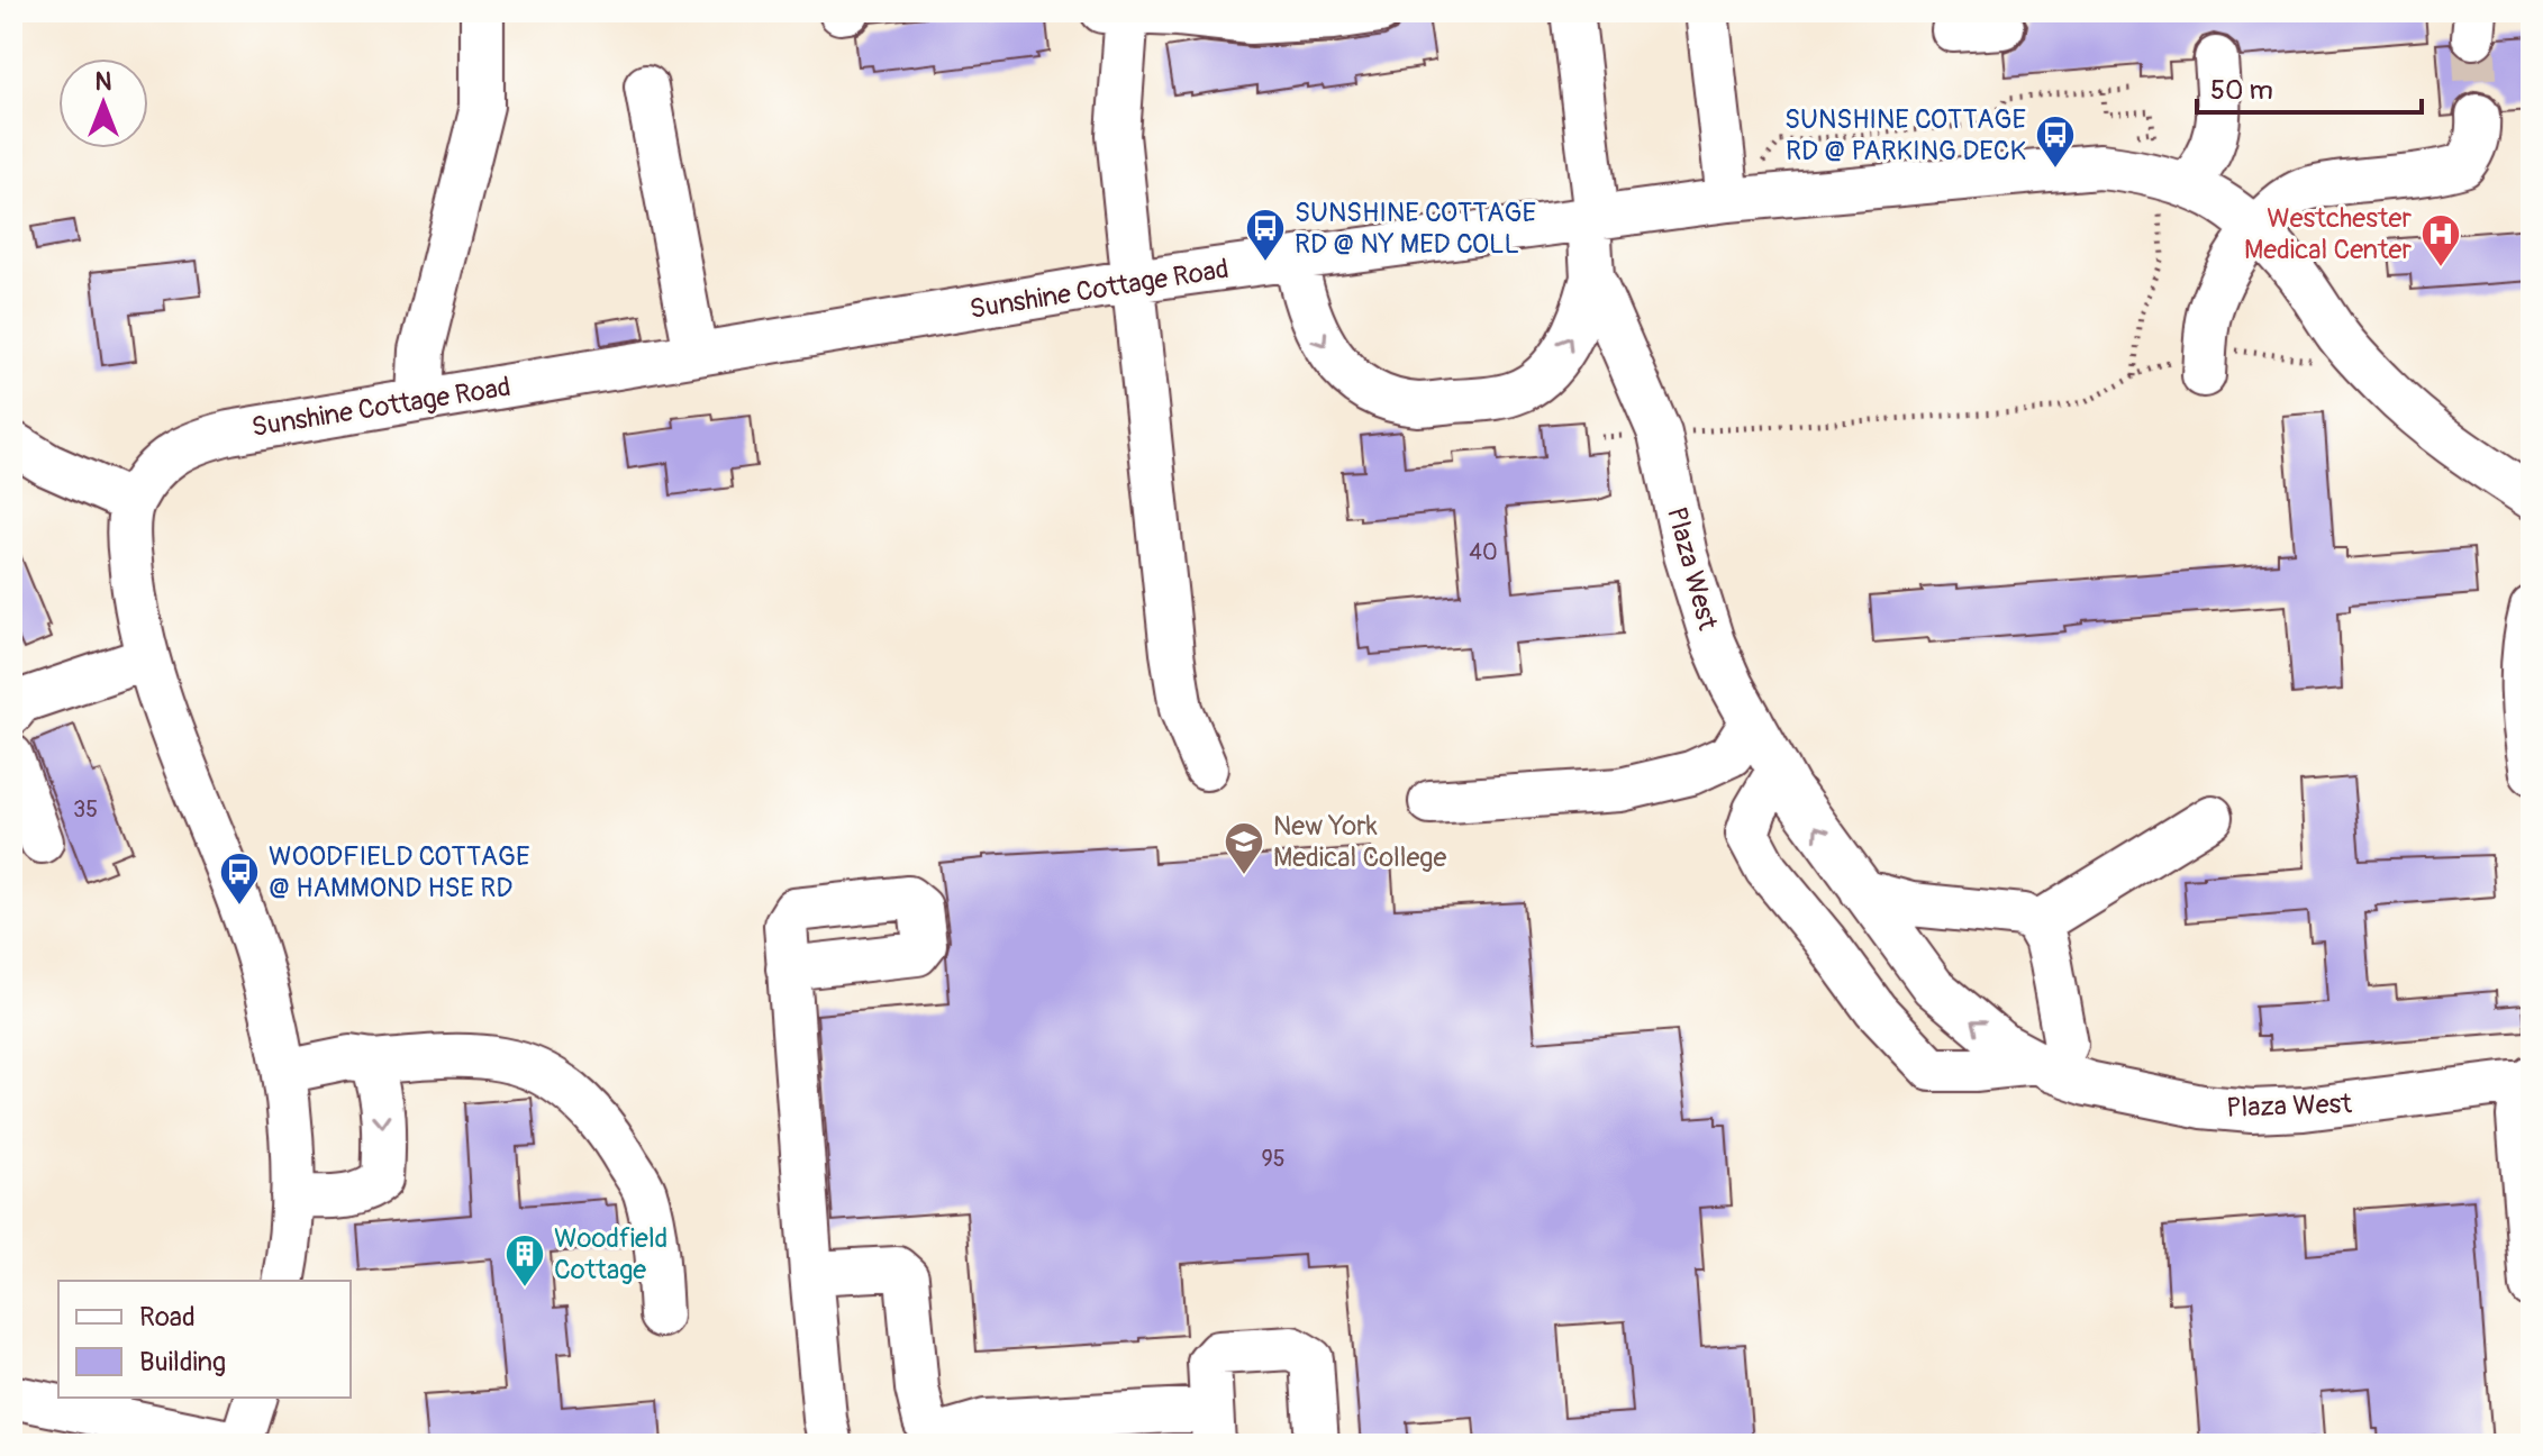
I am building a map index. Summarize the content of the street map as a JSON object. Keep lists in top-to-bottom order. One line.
{"streets":{"street":["Sunshine Cottage Road","Plaza West"]},"crossings":[["Sunshine Cottage Road","Plaza West"]],"places":{"bus stop":["SUNSHINE COTTAGE RD @ PARKING DECK","SUNSHINE COTTAGE RD @ NY MED COLL","WOODFIELD COTTAGE @ HAMMOND HSE RD"],"hospital":["Westchester Medical Center"],"school or university":["New York Medical College"],"building":["Woodfield Cottage"]},"house_numbers":["40","35","95"],"legend":["Road","Building"],"scale_bar":"50 m","north":"top"}
